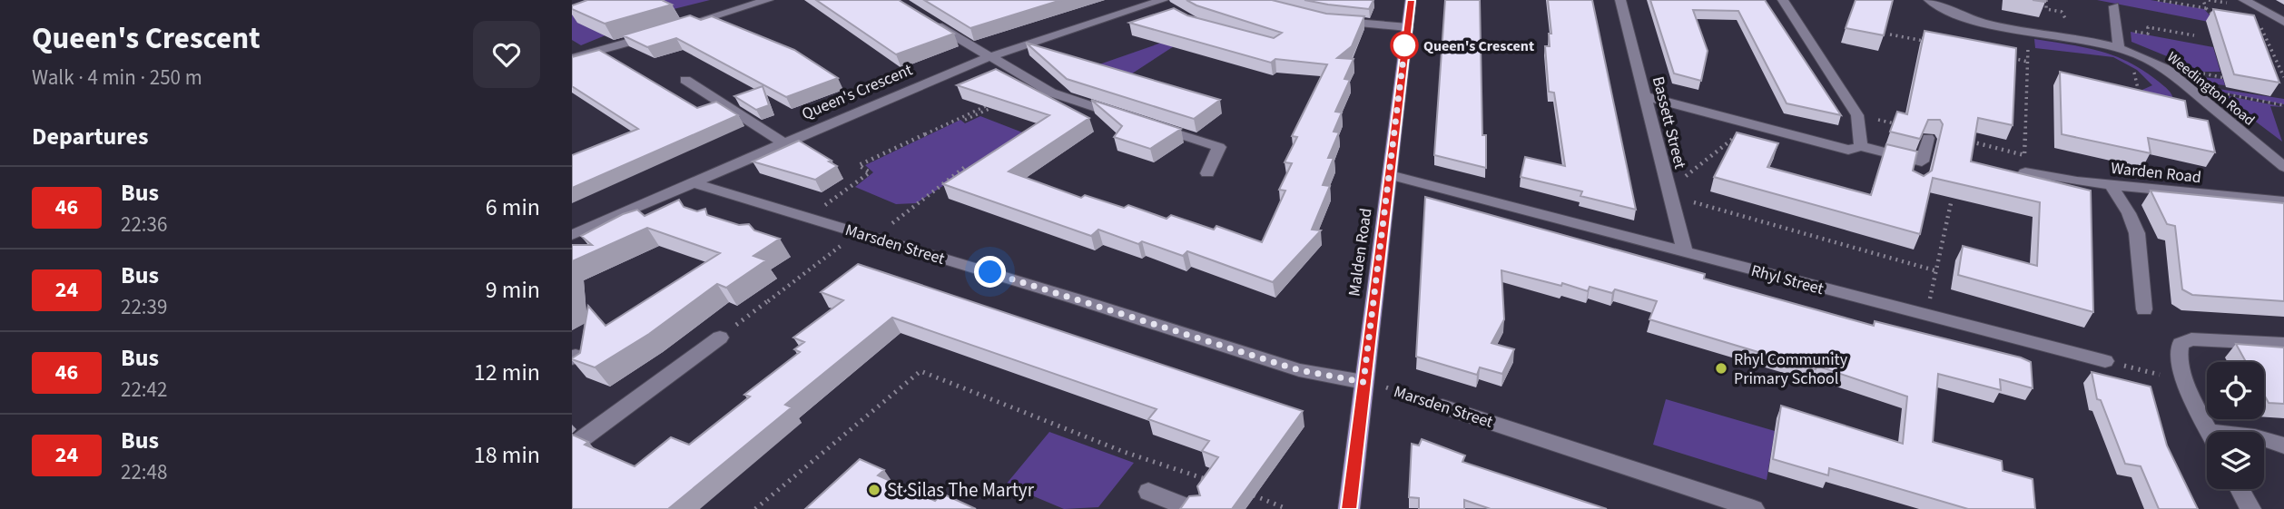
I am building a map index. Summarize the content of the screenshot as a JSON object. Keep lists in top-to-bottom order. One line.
{"streets":{"main road":["Malden Road"],"street":["Weedington Road","Queen's Crescent","Bassett Street","Warden Road","Marsden Street","Rhyl Street"]},"crossings":[["Queen's Crescent","Marsden Street"],["Bassett Street","Rhyl Street"],["Marsden Street","Malden Road"],["Malden Road","Rhyl Street"]],"places":["Queen's Crescent","Rhyl Community Primary School","St Silas The Martyr"],"lines":["bus line 46"],"page":{"heading":[["Queen's Crescent","Walk · 4 min · 250 m"],"Departures"],"list":[{"mark":"46","name":"Bus","note":"22:36","value":"6 min"},{"mark":"24","name":"Bus","note":"22:39","value":"9 min"},{"mark":"46","name":"Bus","note":"22:42","value":"12 min"},{"mark":"24","name":"Bus","note":"22:48","value":"18 min"}]}}
